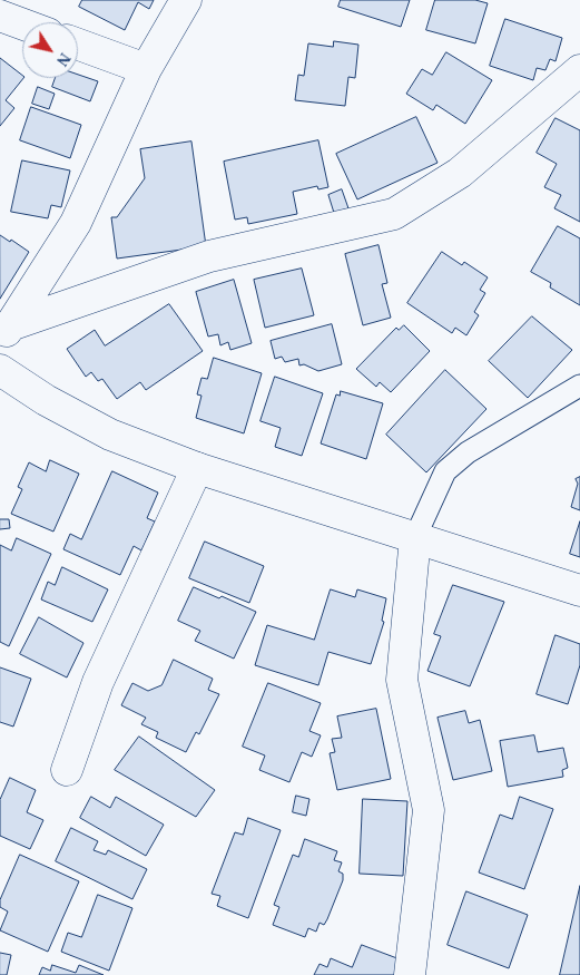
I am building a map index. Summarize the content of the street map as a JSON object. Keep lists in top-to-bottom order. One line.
{"north":"bottom right"}
